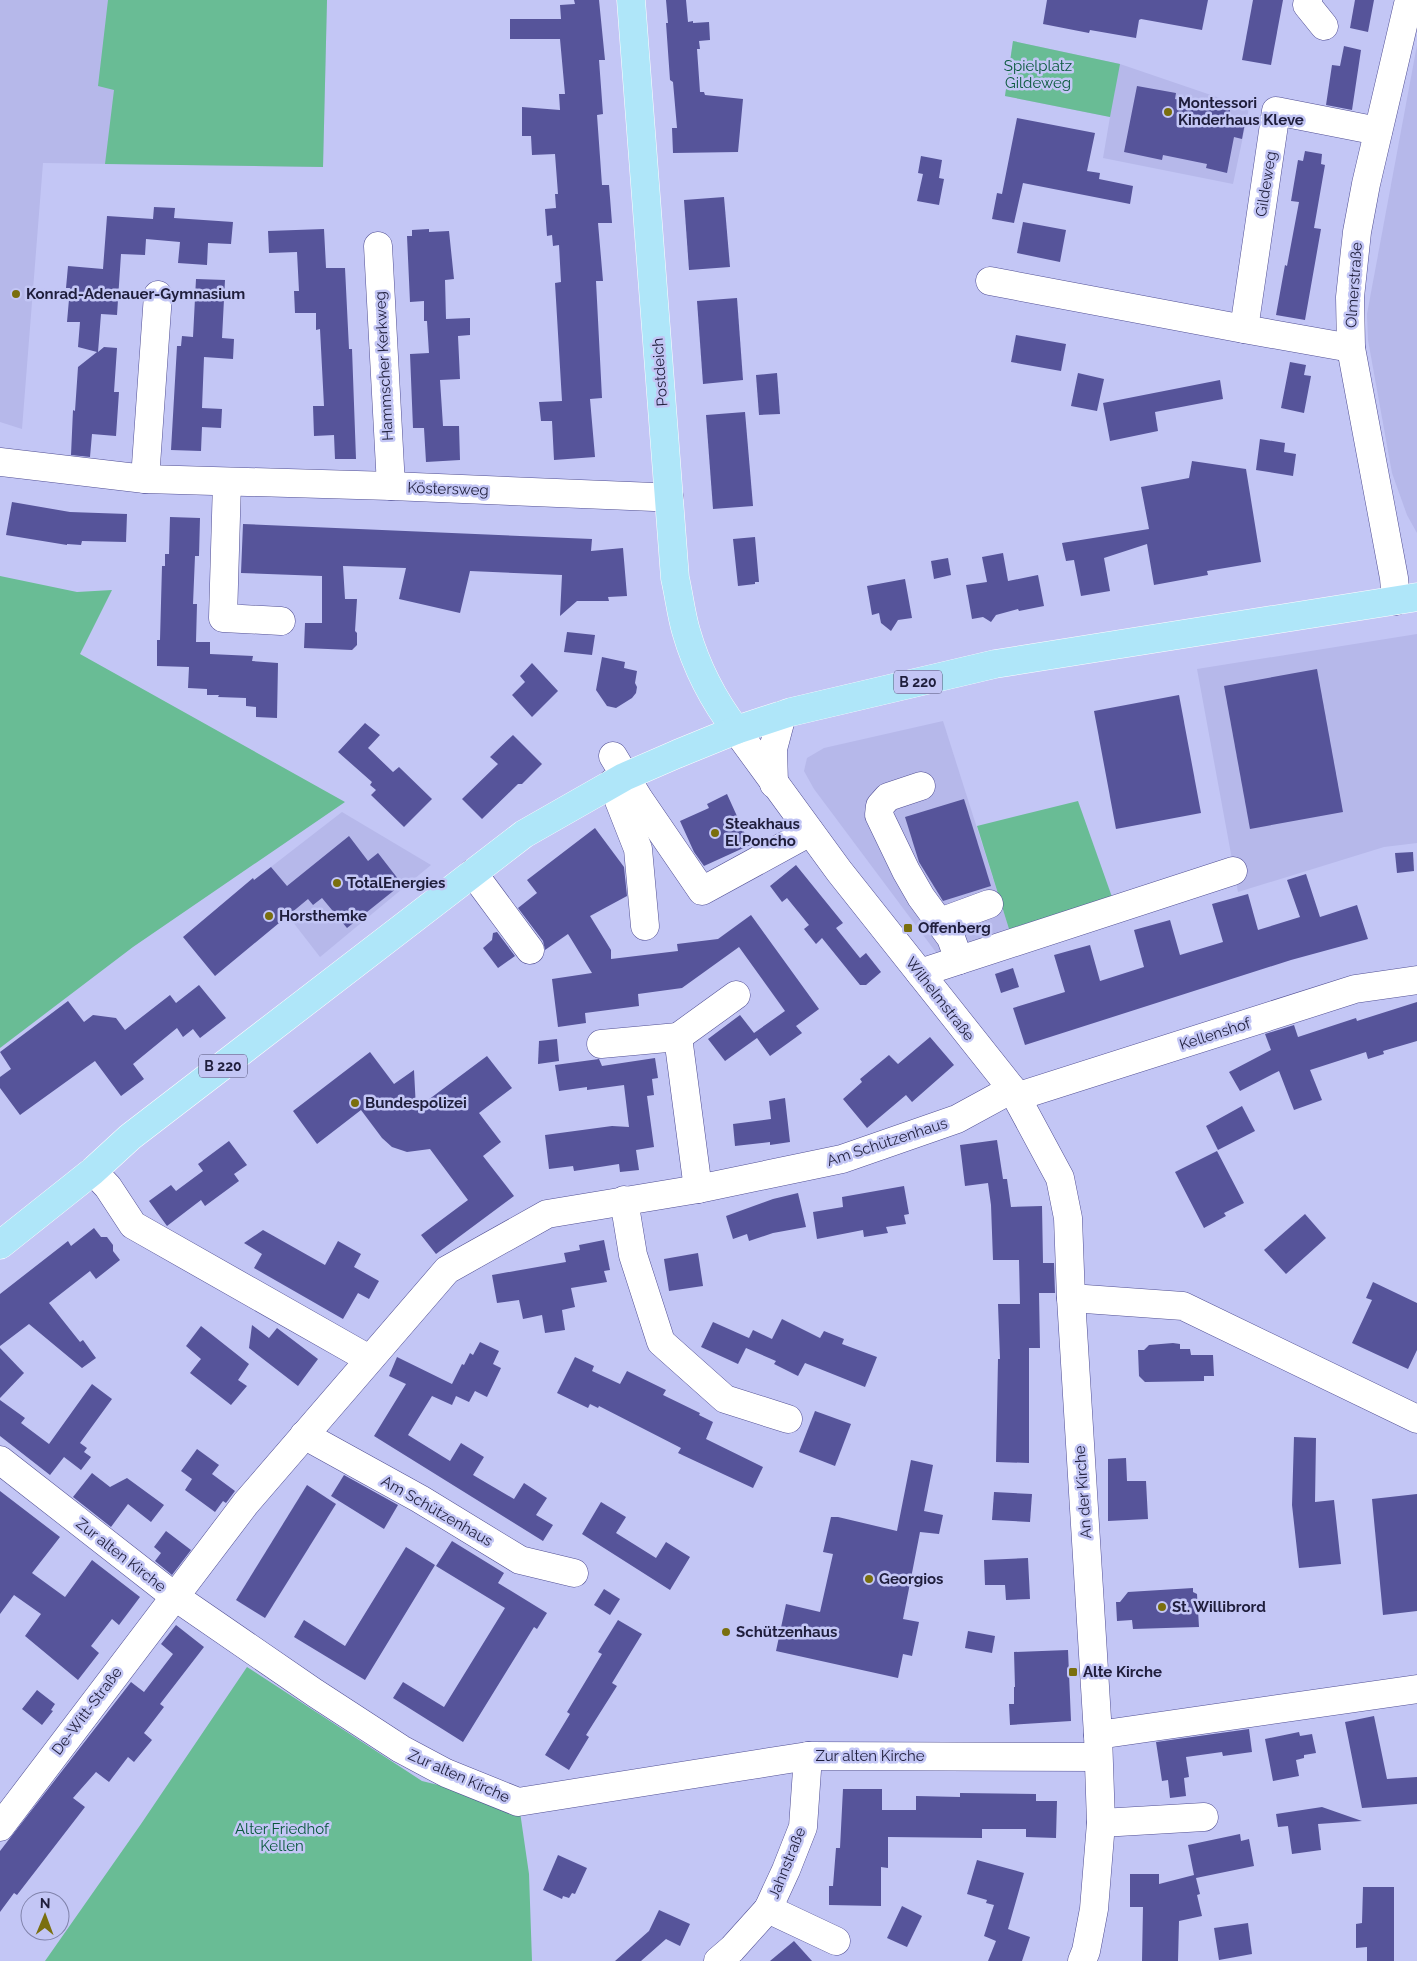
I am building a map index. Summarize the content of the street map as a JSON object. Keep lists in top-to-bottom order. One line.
{"streets":{"main road":["Postdeich","B 220"],"street":["Gildeweg","Olmerstraße","Hammscher Kerkweg","Köstersweg","Wilhelmstraße","Kellenshof","Am Schützenhaus","An der Kirche","Zur alten Kirche","De-Witt-Straße","Jahnstraße"]},"crossings":[["Gildeweg","Olmerstraße"],["Olmerstraße","B 220"],["Hammscher Kerkweg","Köstersweg"],["Postdeich","Köstersweg"],["Postdeich","B 220"],["Postdeich","Wilhelmstraße"],["B 220","Wilhelmstraße"],["Wilhelmstraße","Kellenshof"],["Wilhelmstraße","Am Schützenhaus"],["Wilhelmstraße","An der Kirche"],["Kellenshof","Am Schützenhaus"],["Am Schützenhaus","Zur alten Kirche"],["Am Schützenhaus","De-Witt-Straße"],["An der Kirche","Zur alten Kirche"],["Zur alten Kirche","De-Witt-Straße"],["Zur alten Kirche","Jahnstraße"]],"parks":["Spielplatz Gildeweg","Alter Friedhof Kellen"],"places":{"other":["Montessori Kinderhaus Kleve","Konrad-Adenauer-Gymnasium","Steakhaus El Poncho","TotalEnergies","Horsthemke","Bundespolizei","Georgios","St. Willibrord","Schützenhaus"],"transit":["Offenberg","Alte Kirche"]},"north":"top"}
